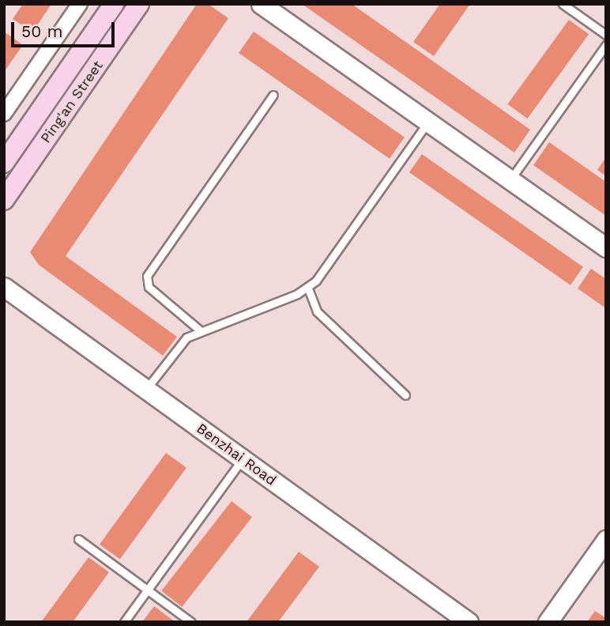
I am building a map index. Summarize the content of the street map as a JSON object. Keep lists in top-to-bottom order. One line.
{"streets":{"main road":["Ping'an Street"],"street":["Benzhai Road"]},"scale_bar":"50 m"}
